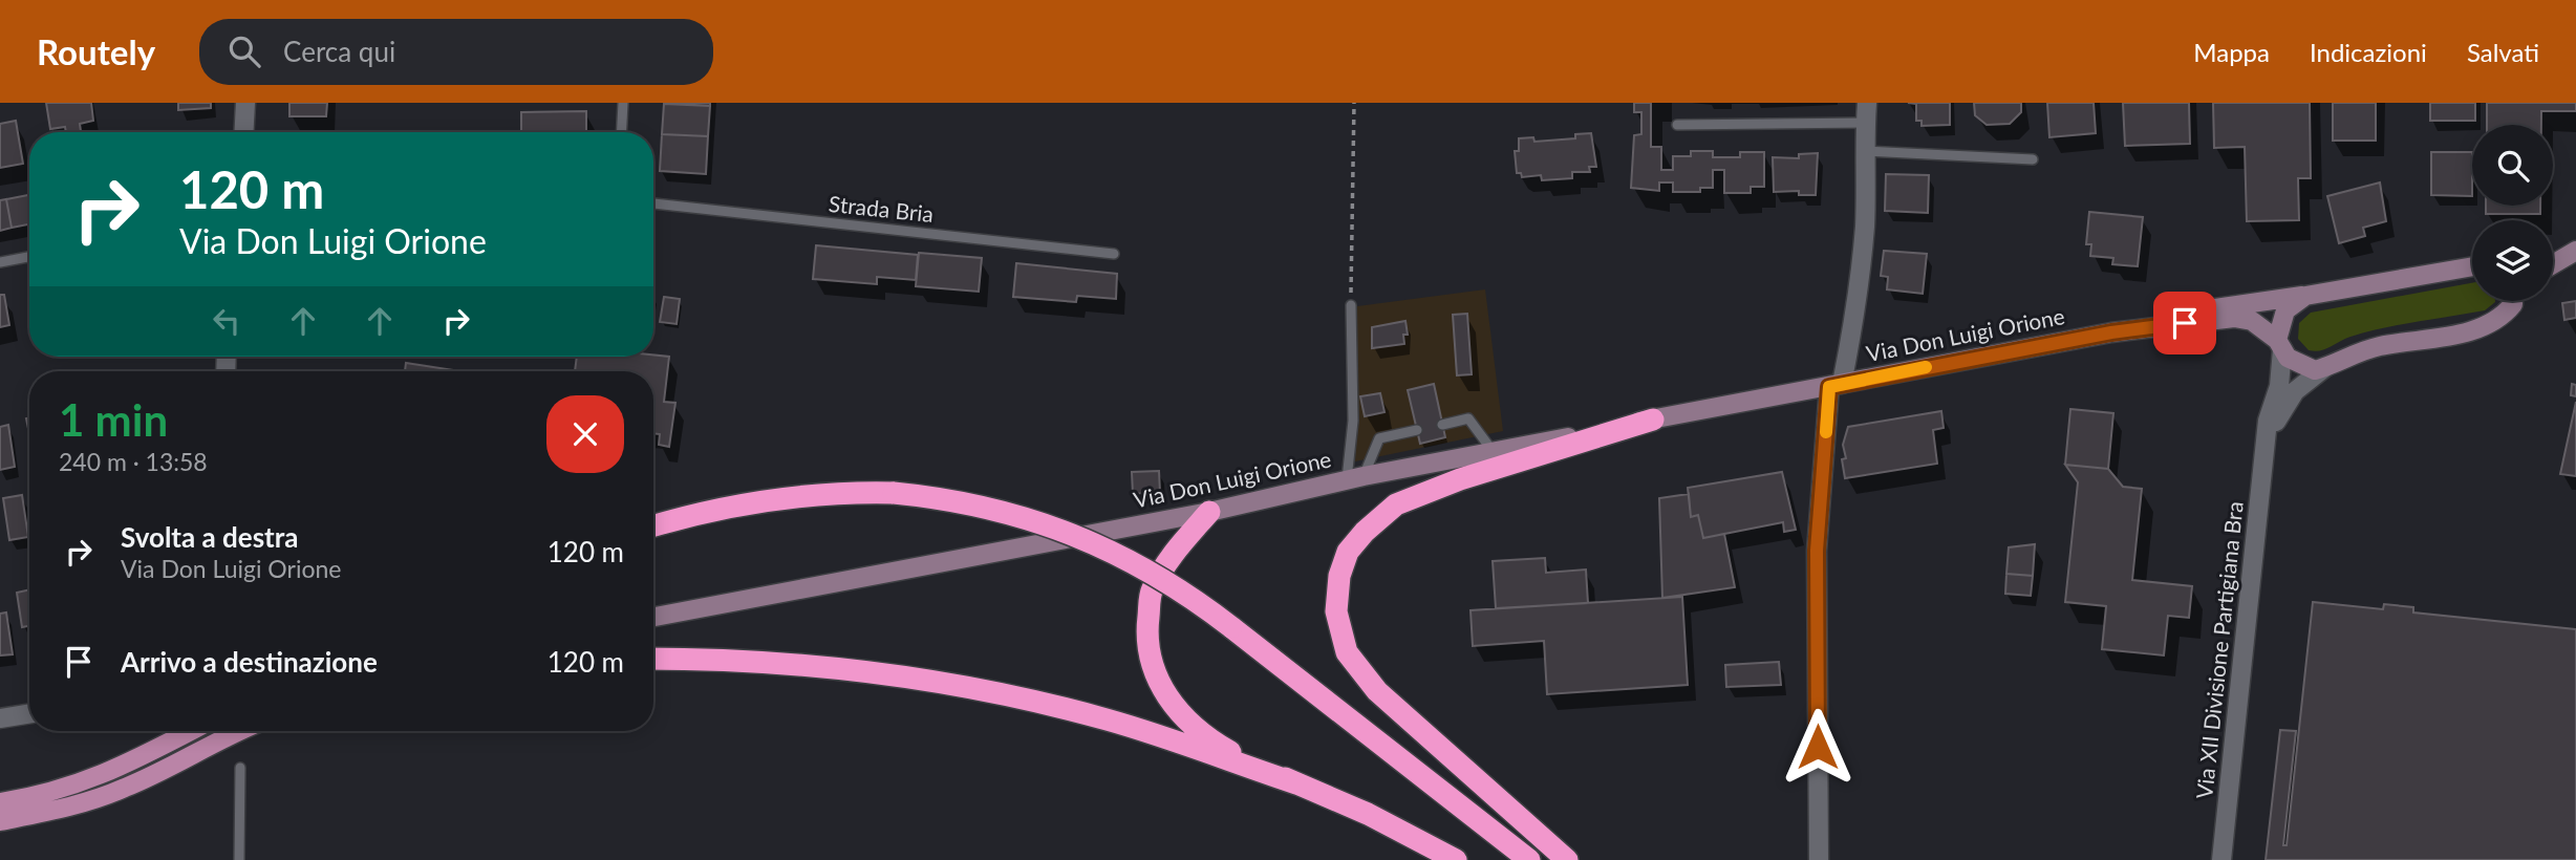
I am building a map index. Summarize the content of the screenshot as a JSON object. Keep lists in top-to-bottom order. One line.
{"streets":{"main road":["Via Don Luigi Orione"],"street":["Via XII Divisione Partigiana Bra"],"lane":["Strada Bria"]},"crossings":[["Via Don Luigi Orione","Via XII Divisione Partigiana Bra"]],"page":{"header":"Routely","search":"Cerca qui","nav":["Mappa","Indicazioni","Salvati"],"turn":["120 m","Via Don Luigi Orione"],"heading":["1 min","240 m · 13:58"],"list":[{"name":"Svolta a destra","note":"Via Don Luigi Orione","value":"120 m"},{"name":"Arrivo a destinazione","value":"120 m"}]}}
